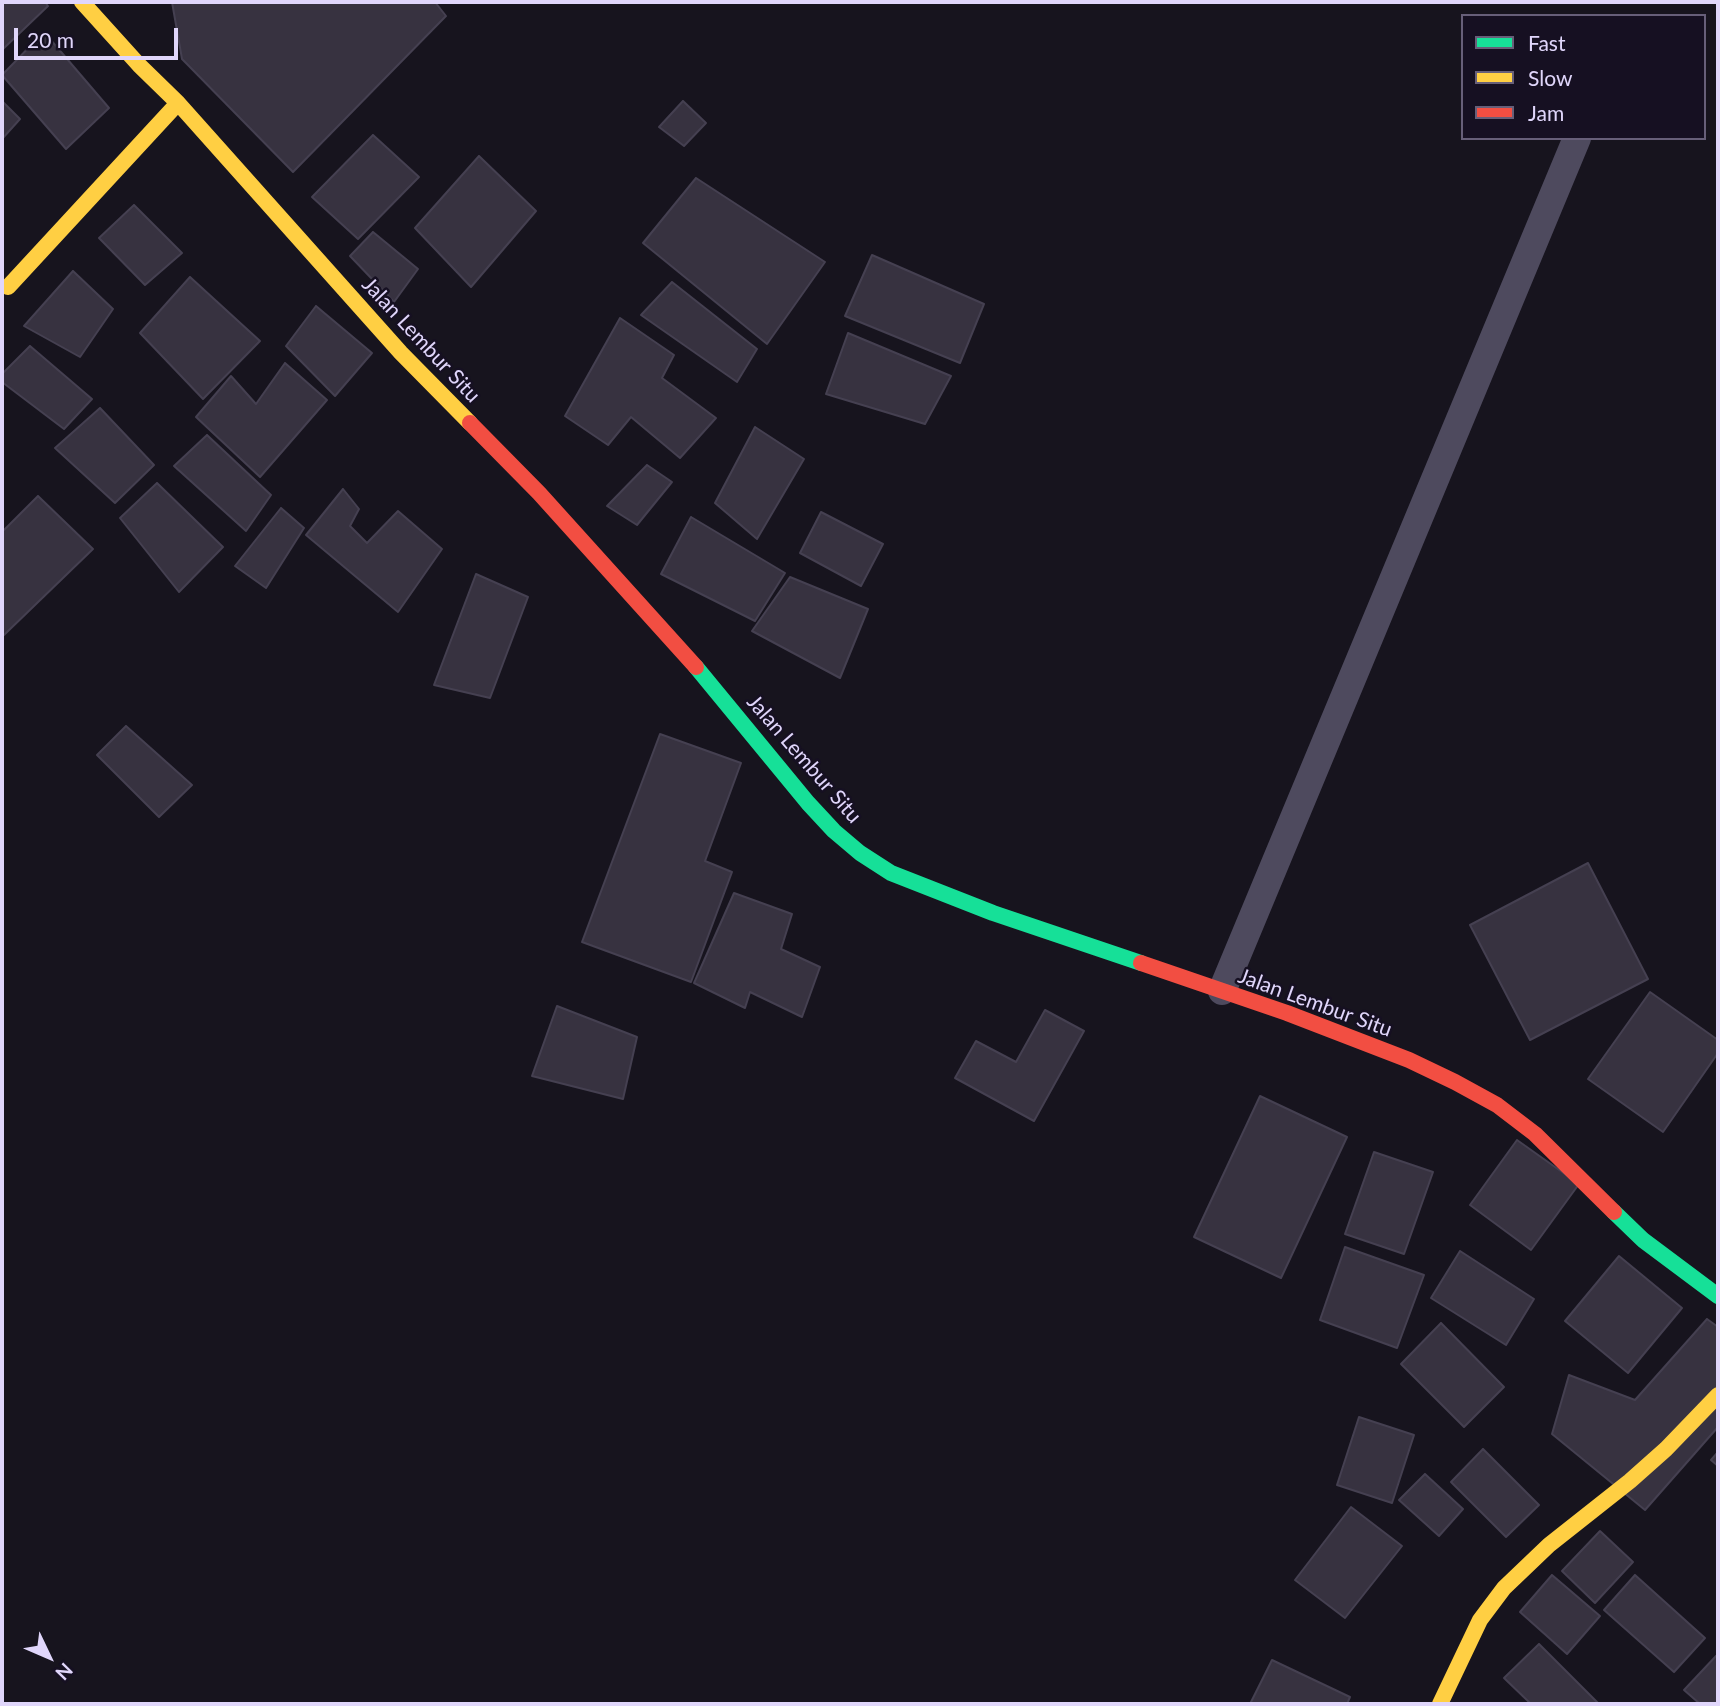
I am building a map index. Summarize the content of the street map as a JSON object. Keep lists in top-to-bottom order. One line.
{"streets":{"street":["Jalan Lembur Situ"]},"legend":["Fast","Slow","Jam"],"scale_bar":"20 m","north":"bottom right"}
